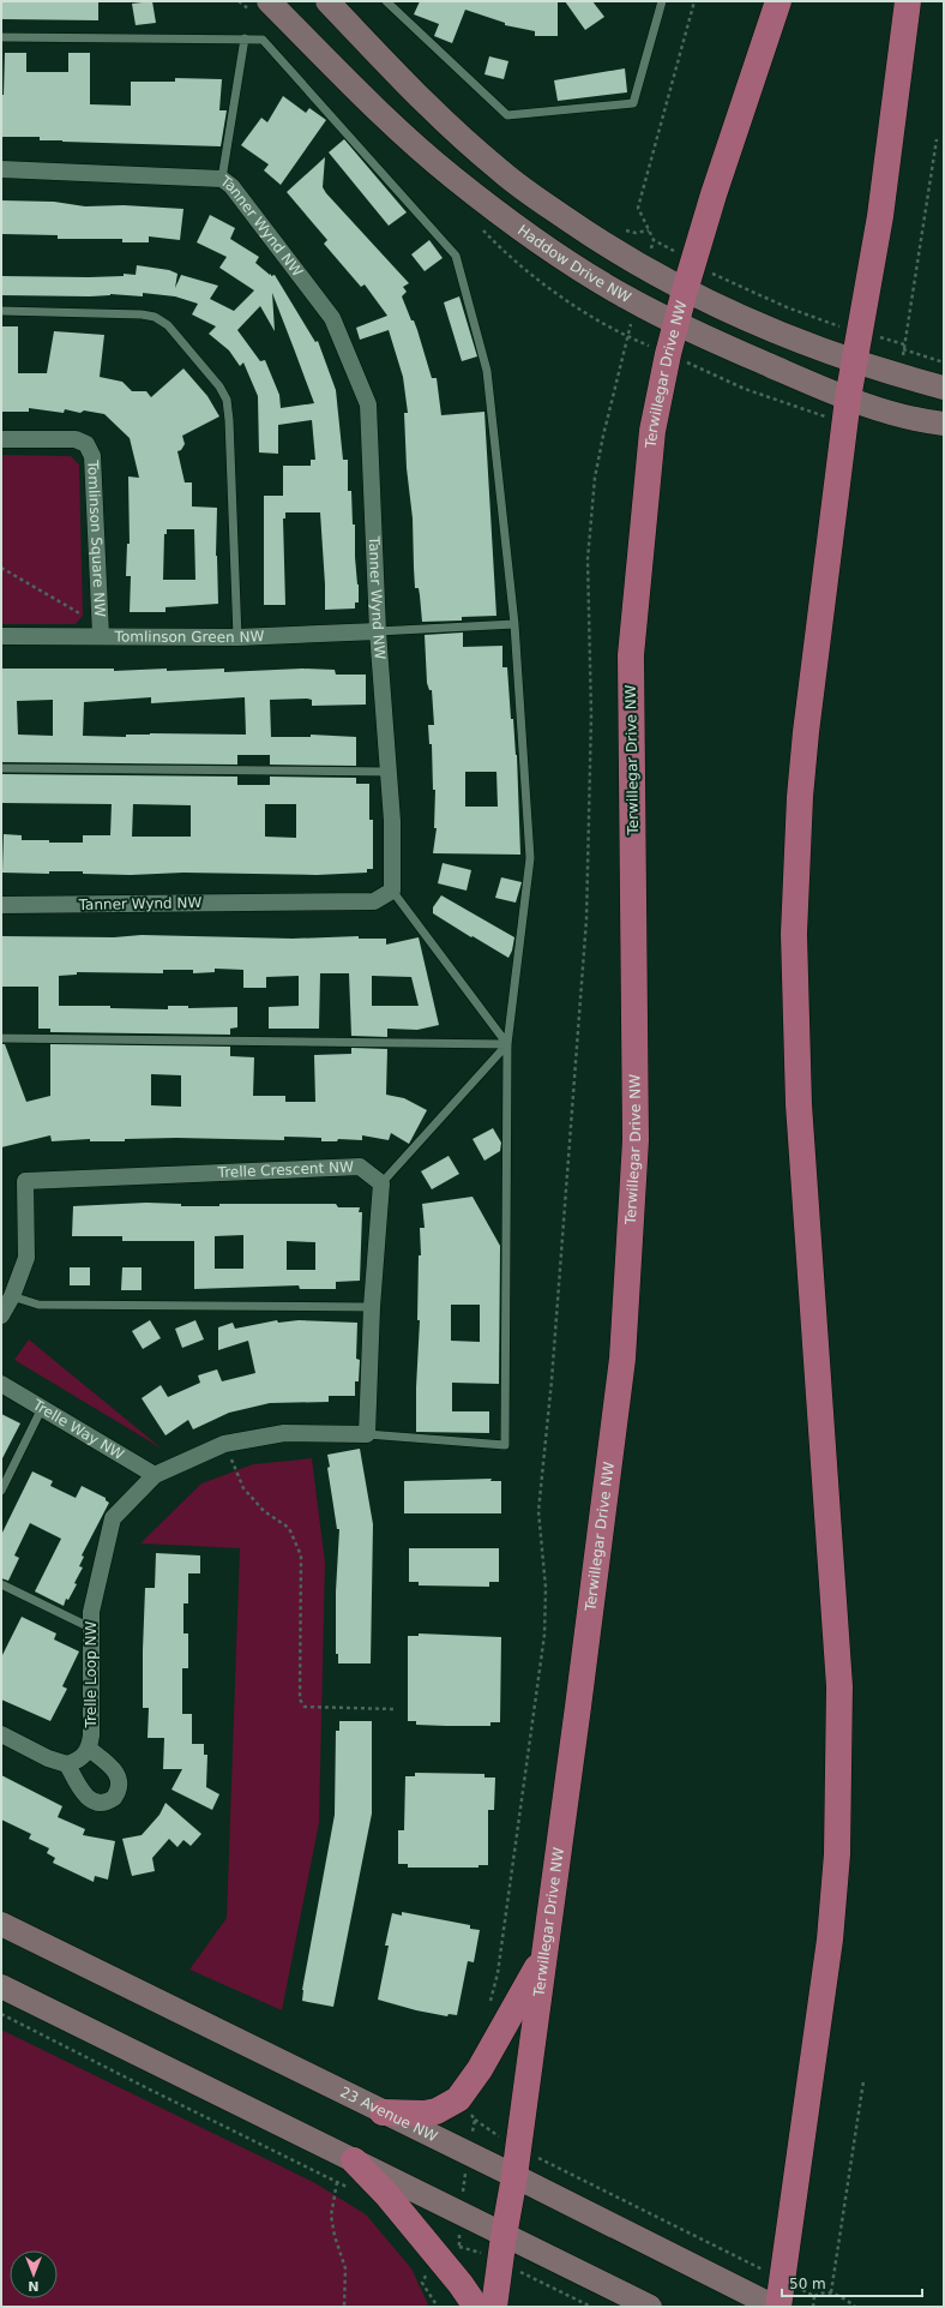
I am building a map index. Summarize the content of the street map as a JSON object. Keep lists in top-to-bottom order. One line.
{"streets":{"main road":["Haddow Drive NW","Terwillegar Drive NW","23 Avenue NW"],"street":["Tanner Wynd NW","Tomlinson Square NW","Tomlinson Green NW","Trelle Crescent NW","Trelle Way NW","Trelle Loop NW"]},"crossings":[["Tanner Wynd NW","Tomlinson Green NW"],["Haddow Drive NW","Terwillegar Drive NW"],["Terwillegar Drive NW","23 Avenue NW"],["Tomlinson Square NW","Tomlinson Green NW"],["Trelle Way NW","Trelle Loop NW"]],"scale_bar":"50 m","north":"bottom"}
